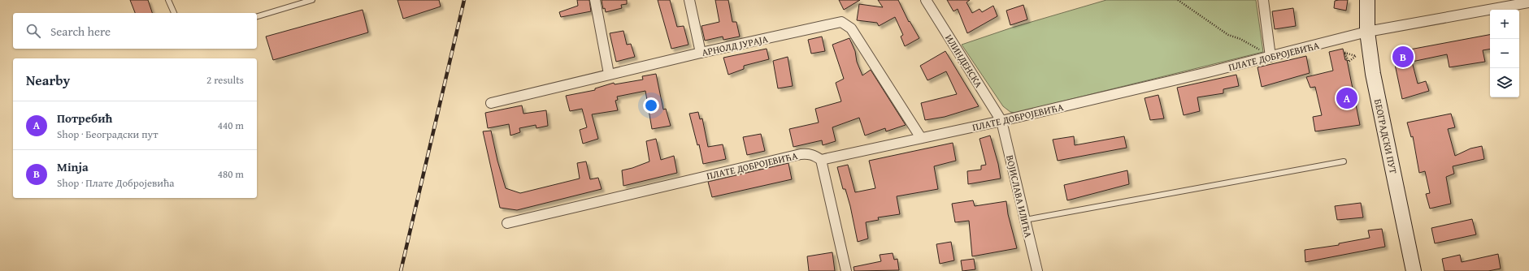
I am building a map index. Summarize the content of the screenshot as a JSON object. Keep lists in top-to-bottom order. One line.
{"streets":{"main road":["БЕОГРАДСКИ ПУТ"],"street":["АРНОЛД ЈУРАЈА","ПЛАТЕ ДОБРОЈЕВИЋА","ИЛИНДЕНСКА","ВОЈИСЛАВА ИЛИЋА"]},"crossings":[["АРНОЛД ЈУРАЈА","ПЛАТЕ ДОБРОЈЕВИЋА"],["ПЛАТЕ ДОБРОЈЕВИЋА","ИЛИНДЕНСКА"],["ПЛАТЕ ДОБРОЈЕВИЋА","БЕОГРАДСКИ ПУТ"],["ПЛАТЕ ДОБРОЈЕВИЋА","ВОЈИСЛАВА ИЛИЋА"],["ИЛИНДЕНСКА","ВОЈИСЛАВА ИЛИЋА"]],"page":{"map_buttons":["+","−"],"search":"Search here","pins":["B","A"],"heading":["Nearby","2 results"],"list":[{"mark":"A","name":"Потребић","note":"Shop · Београдски пут","value":"440 m"},{"mark":"B","name":"Minja","note":"Shop · Плате Добројевића","value":"480 m"}]}}
